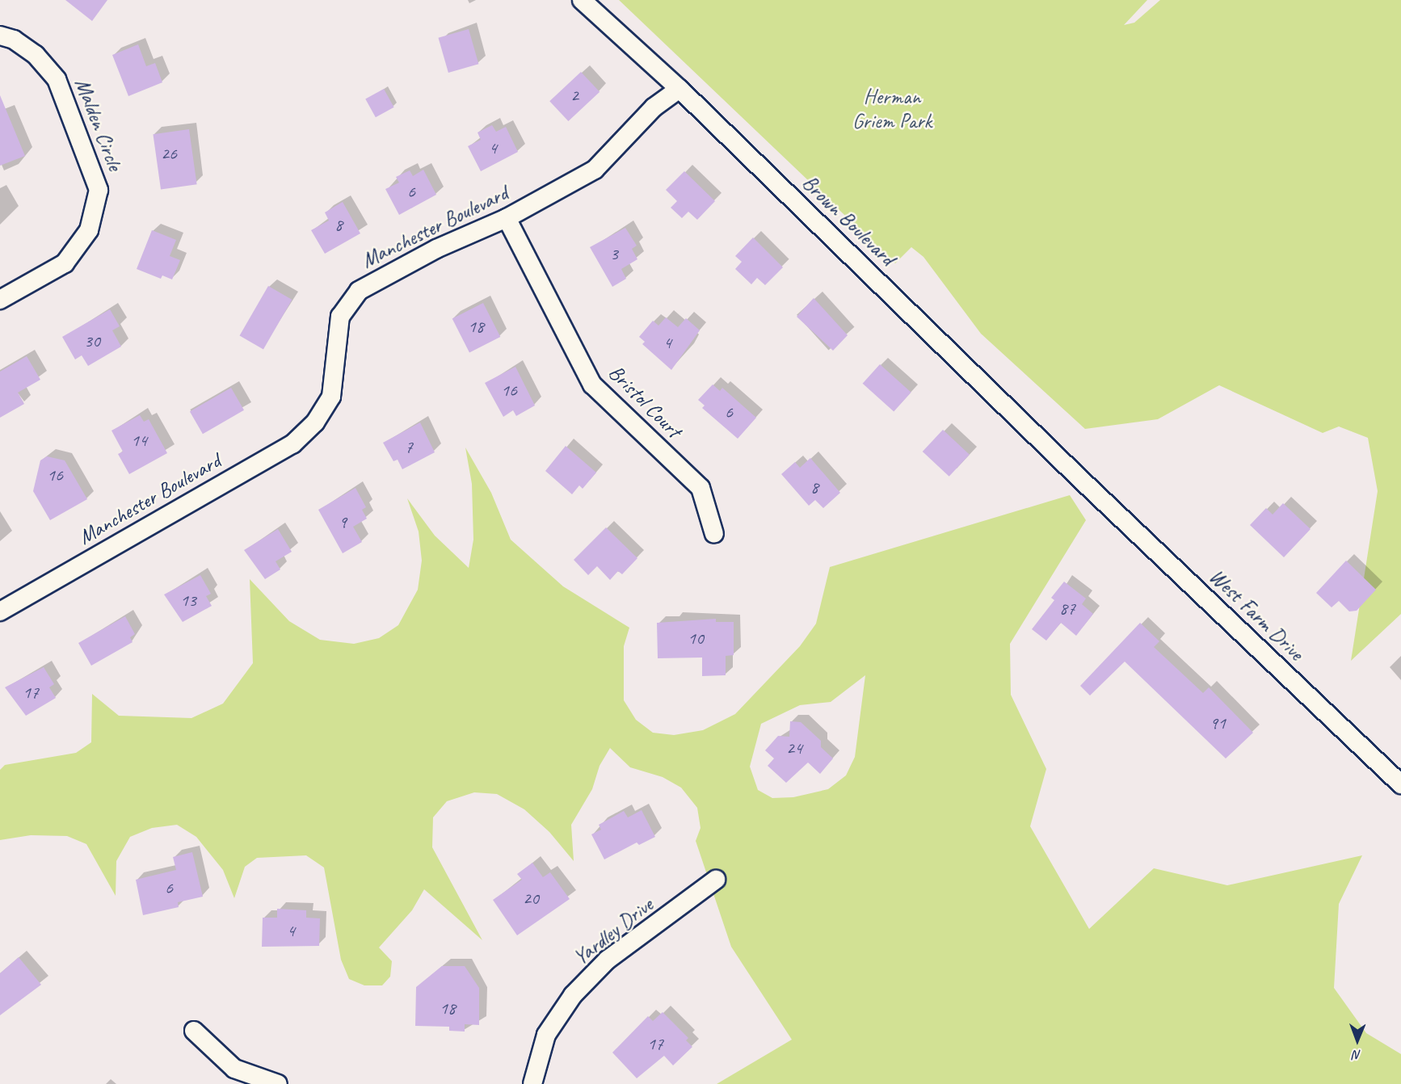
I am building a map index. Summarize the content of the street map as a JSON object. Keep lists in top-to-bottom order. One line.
{"streets":{"street":["Malden Circle","Brown Boulevard","Manchester Boulevard","Bristol Court","West Farm Drive","Yardley Drive"]},"crossings":[["Brown Boulevard","Manchester Boulevard"],["Brown Boulevard","West Farm Drive"],["Manchester Boulevard","Bristol Court"]],"parks":["Herman Griem Park"],"house_numbers":["2","4","26","6","8","3","18","30","4","16","6","14","7","16","8","9","13","87","10","17","91","24","6","20","4","18","17"],"north":"bottom"}
